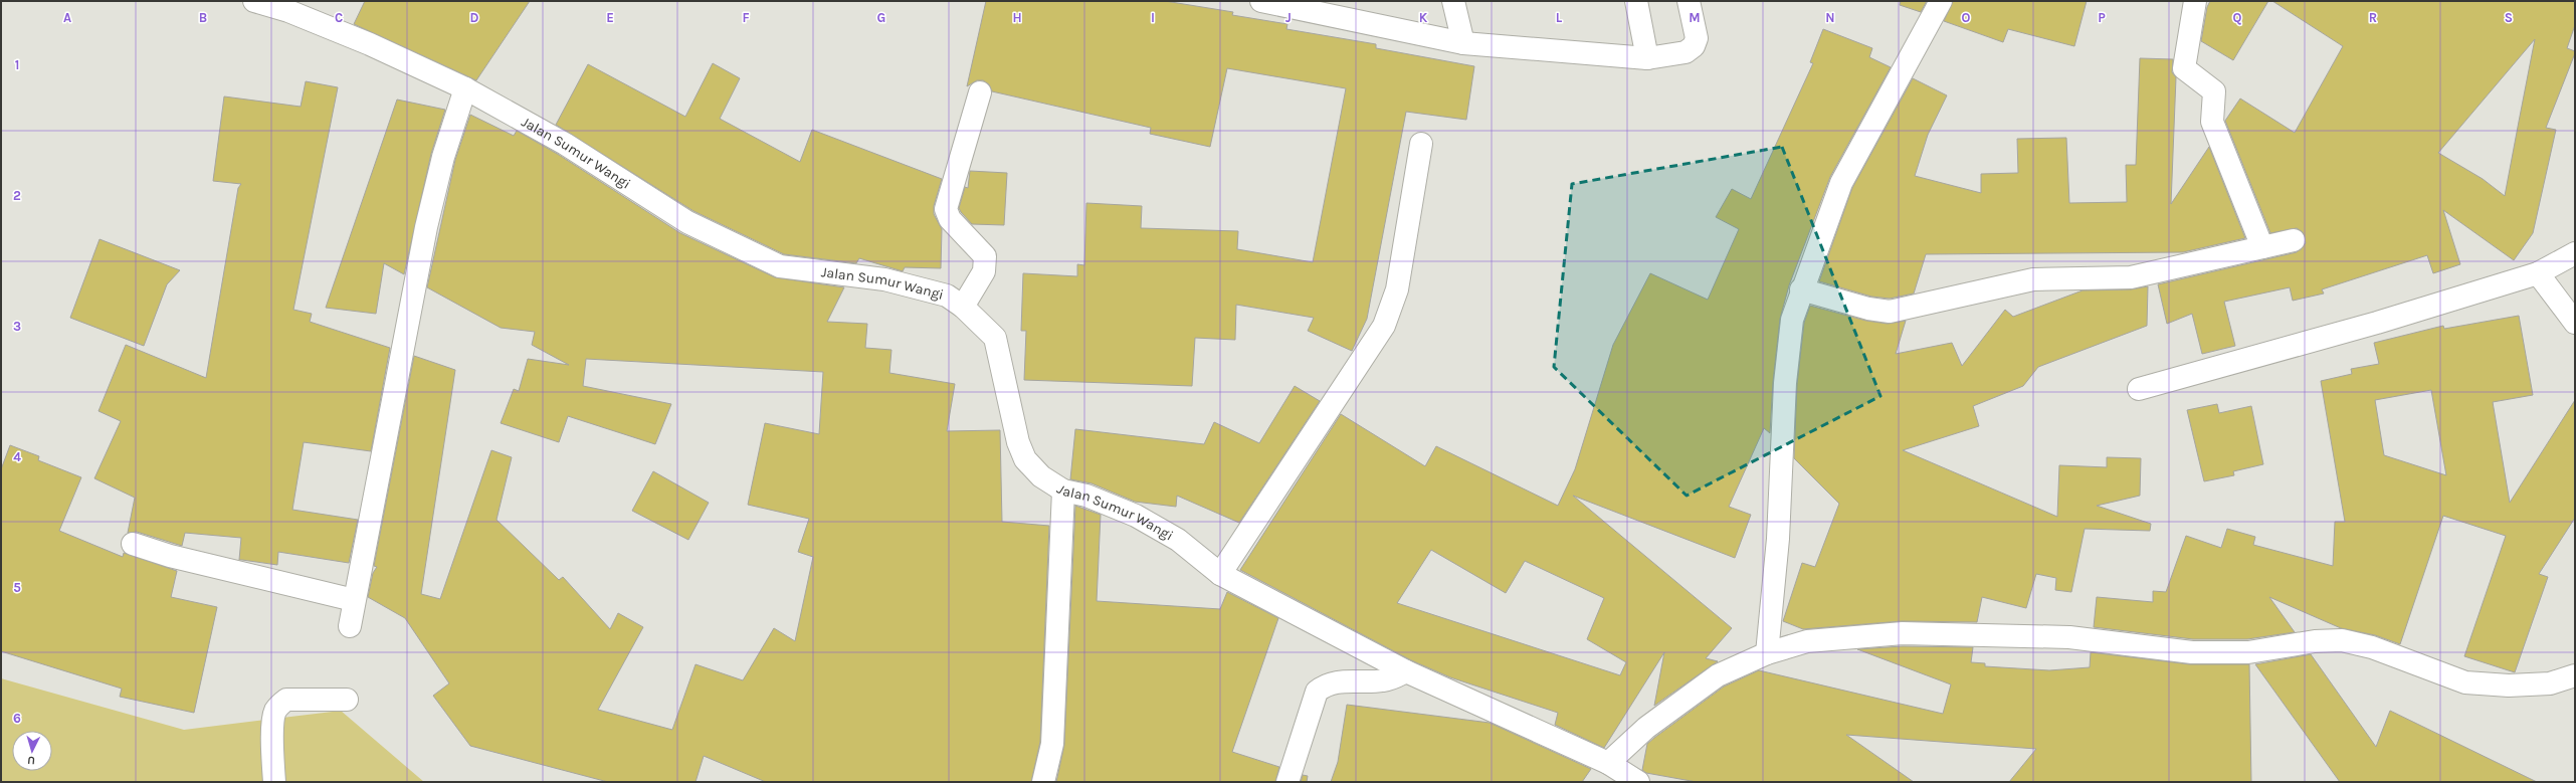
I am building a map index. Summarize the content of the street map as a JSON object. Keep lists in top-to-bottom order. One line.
{"streets":{"street":["Jalan Sumur Wangi"]},"north":"bottom","grid":{"columns":["A","B","C","D","E","F","G","H","I","J","K","L","M","N","O","P","Q","R","S"],"rows":["1","2","3","4","5","6"]}}
